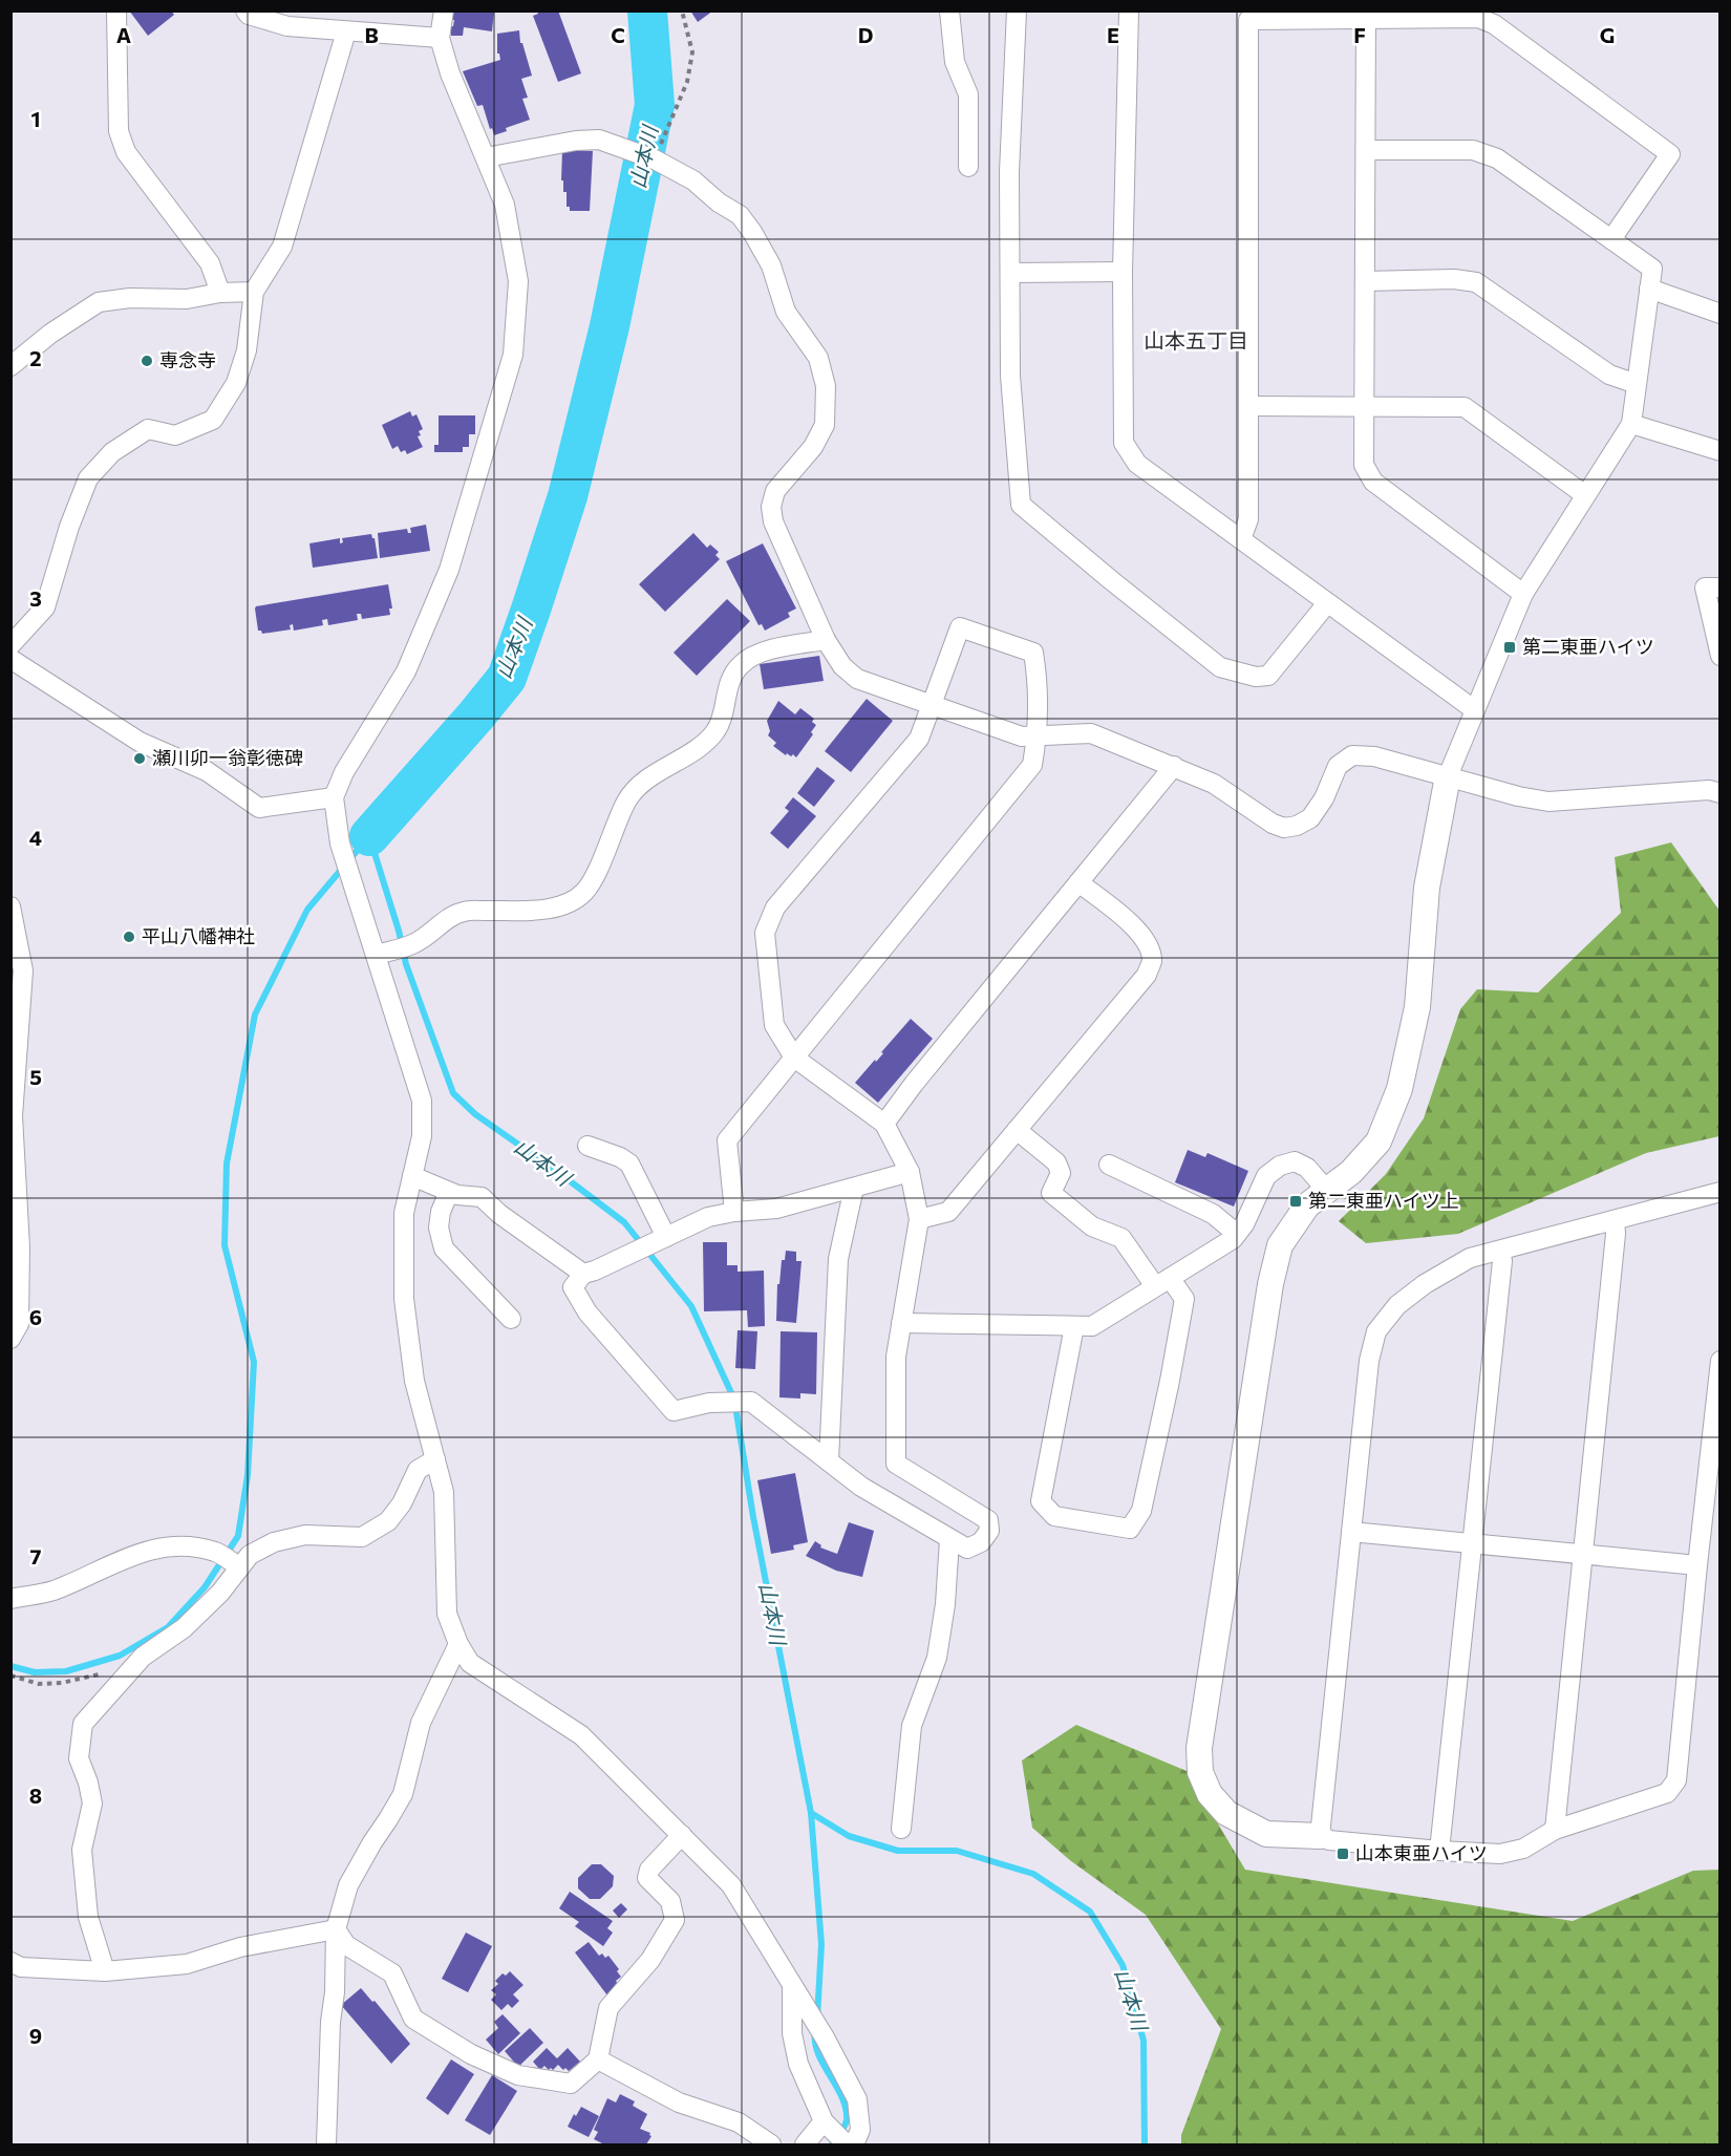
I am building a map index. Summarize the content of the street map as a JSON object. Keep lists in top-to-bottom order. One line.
{"districts":["山本五丁目"],"water":["山本川"],"places":{"other":["専念寺","瀬川卯一翁彰徳碑","平山八幡神社"],"transit":["第二東亜ハイツ","第二東亜ハイツ上","山本東亜ハイツ"]},"grid":{"columns":["A","B","C","D","E","F","G"],"rows":["1","2","3","4","5","6","7","8","9"]}}
